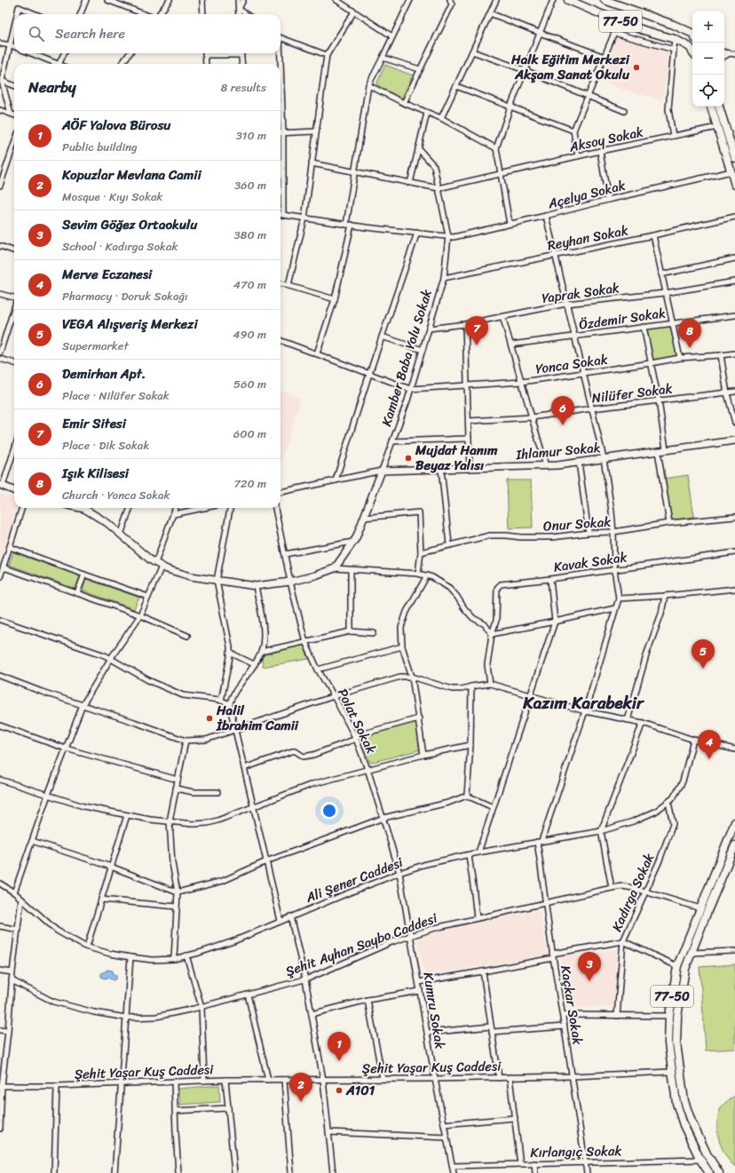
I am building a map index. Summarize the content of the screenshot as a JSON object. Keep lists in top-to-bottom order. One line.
{"streets":{"main road":["77-50"],"street":["Aksoy Sokak","Açelya Sokak","Reyhan Sokak","Yaprak Sokak","Özdemir Sokak","Kamber Baba Yolu Sokak","Yonca Sokak","Nilüfer Sokak","Ihlamur Sokak","Onur Sokak","Kavak Sokak","Polat Sokak","Ali Şener Caddesi","Kadırga Sokak","Şehit Ayhan Saybo Caddesi","Kaçkar Sokak","Kumru Sokak","Şehit Yaşar Kuş Caddesi","Kırlangıç Sokak"]},"crossings":[["77-50","Şehit Ayhan Saybo Caddesi"],["77-50","Şehit Yaşar Kuş Caddesi"],["77-50","Kırlangıç Sokak"],["Aksoy Sokak","Kamber Baba Yolu Sokak"],["Açelya Sokak","Kamber Baba Yolu Sokak"],["Reyhan Sokak","Kamber Baba Yolu Sokak"],["Yaprak Sokak","Kamber Baba Yolu Sokak"],["Kamber Baba Yolu Sokak","Yonca Sokak"],["Kamber Baba Yolu Sokak","Ihlamur Sokak"],["Polat Sokak","Ali Şener Caddesi"],["Polat Sokak","Kumru Sokak"],["Ali Şener Caddesi","Kadırga Sokak"],["Ali Şener Caddesi","Kaçkar Sokak"],["Ali Şener Caddesi","Kumru Sokak"],["Kadırga Sokak","Şehit Ayhan Saybo Caddesi"],["Şehit Ayhan Saybo Caddesi","Kaçkar Sokak"],["Şehit Ayhan Saybo Caddesi","Kumru Sokak"],["Kaçkar Sokak","Şehit Yaşar Kuş Caddesi"],["Kaçkar Sokak","Kırlangıç Sokak"],["Kumru Sokak","Şehit Yaşar Kuş Caddesi"],["Kumru Sokak","Kırlangıç Sokak"]],"districts":["Kazım Karabekir"],"places":["Halk Eğitim Merkezi Akşam Sanat Okulu","Mujdat Hanım Beyaz Yalısı","Halil İbrahim Camii","A101"],"page":{"map_buttons":["+","−"],"search":"Search here","heading":["Nearby","8 results"],"list":[{"mark":"1","name":"AÖF Yalova Bürosu","note":"Public building","value":"310 m"},{"mark":"2","name":"Kopuzlar Mevlana Camii","note":"Mosque · Kıyı Sokak","value":"360 m"},{"mark":"3","name":"Sevim Göğez Ortaokulu","note":"School · Kadırga Sokak","value":"380 m"},{"mark":"4","name":"Merve Eczanesi","note":"Pharmacy · Doruk Sokağı","value":"470 m"},{"mark":"5","name":"VEGA Alışveriş Merkezi","note":"Supermarket","value":"490 m"},{"mark":"6","name":"Demirhan Apt.","note":"Place · Nilüfer Sokak","value":"560 m"},{"mark":"7","name":"Emir Sitesi","note":"Place · Dik Sokak","value":"600 m"},{"mark":"8","name":"Işık Kilisesi","note":"Church · Yonca Sokak","value":"720 m"}],"pins":["7","8","6","5","4","3","1","2"]}}
